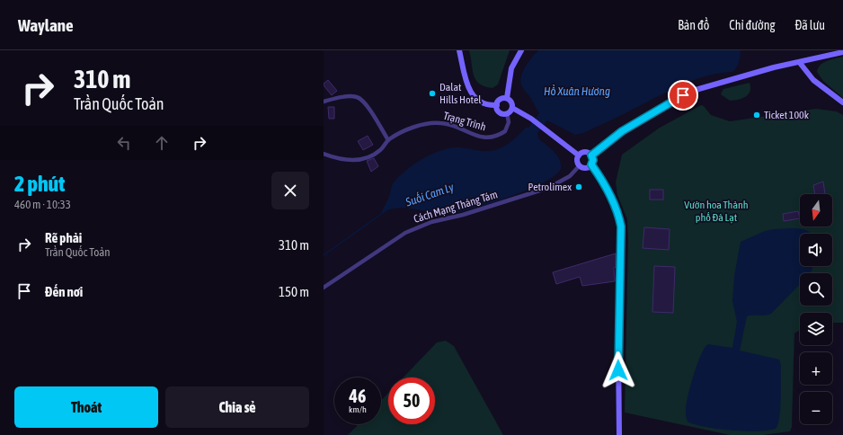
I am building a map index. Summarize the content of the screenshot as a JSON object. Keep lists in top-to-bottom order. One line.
{"streets":{"street":["Trạng Trình","Cách Mạng Tháng Tám"]},"water":["Hồ Xuân Hương","Suối Cam Ly"],"parks":["Vườn hoa Thành phố Đà Lạt"],"places":["Dalat Hills Hotel","Ticket 100k","Petrolimex"],"north":"bottom","page":{"header":"Waylane","nav":["Bản đồ","Chỉ đường","Đã lưu"],"turn":["310 m","Trần Quốc Toản"],"heading":["2 phút","460 m · 10:33"],"map_buttons":["+","−"],"list":[{"name":"Rẽ phải","note":"Trần Quốc Toản","value":"310 m"},{"name":"Đến nơi","value":"150 m"}],"speed":"46 km/h","limit":"50","buttons":["Thoát","Chia sẻ"]}}
